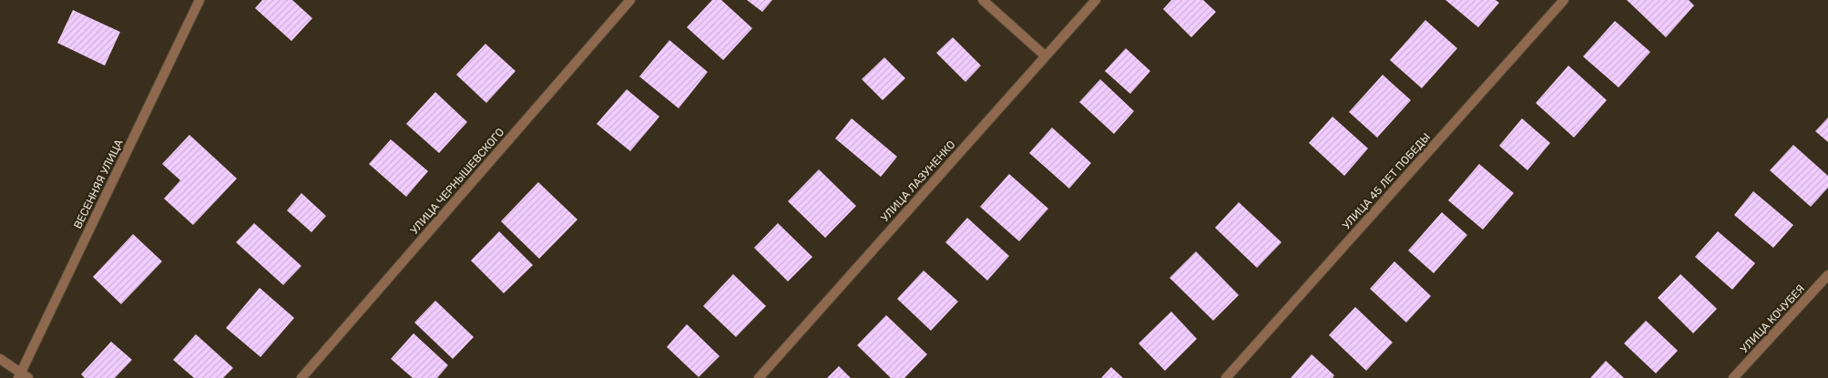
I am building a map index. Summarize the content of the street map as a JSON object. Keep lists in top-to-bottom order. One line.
{"streets":{"street":["УЛИЦА ЧЕРНЫШЕВСКОГО","УЛИЦА ЛАЗУНЕНКО","УЛИЦА 45 ЛЕТ ПОБЕДЫ","ВЕСЕННЯЯ УЛИЦА","УЛИЦА КОЧУБЕЯ"]}}
